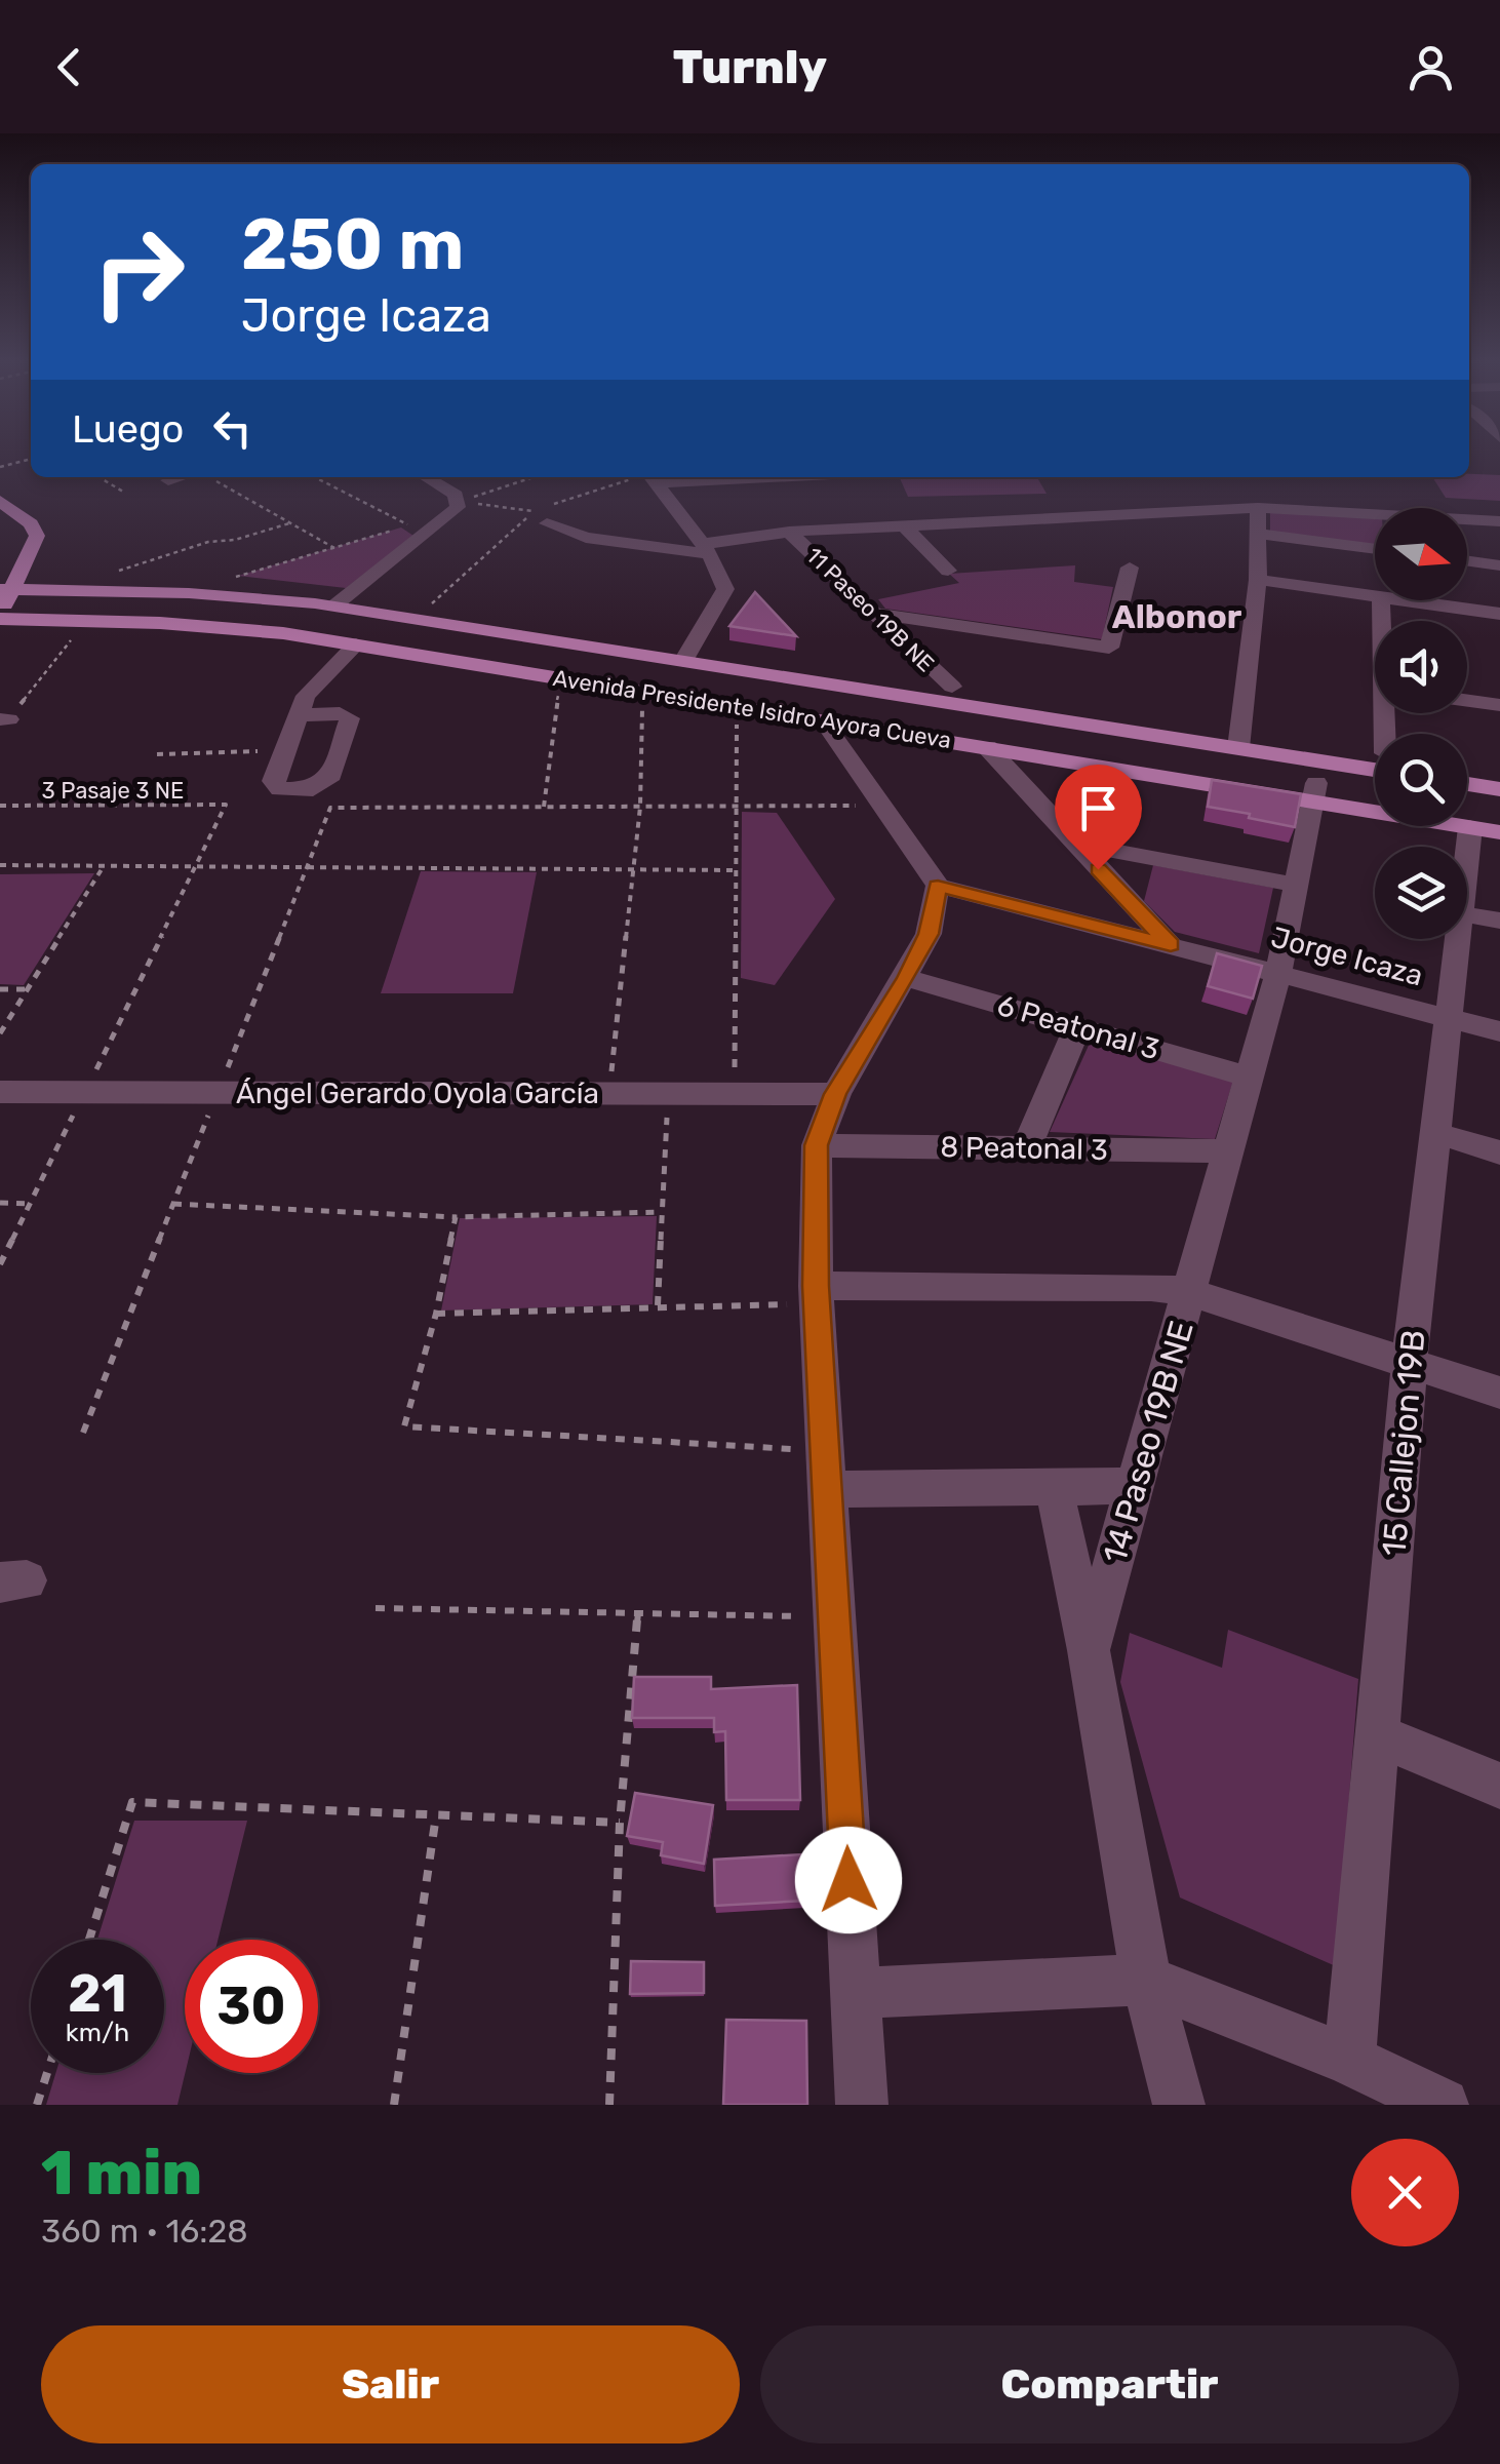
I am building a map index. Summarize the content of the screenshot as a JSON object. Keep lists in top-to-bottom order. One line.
{"streets":{"main road":["Avenida Presidente Isidro Ayora Cueva"],"street":["11 Paseo 19B NE","Jorge Icaza","6 Peatonal 3","Ángel Gerardo Oyola García","8 Peatonal 3","14 Paseo 19B NE","15 Callejon 19B"],"path":["3 Pasaje 3 NE"]},"crossings":[["11 Paseo 19B NE","Avenida Presidente Isidro Ayora Cueva"],["Avenida Presidente Isidro Ayora Cueva","14 Paseo 19B NE"],["Avenida Presidente Isidro Ayora Cueva","15 Callejon 19B"],["Jorge Icaza","14 Paseo 19B NE"],["Jorge Icaza","15 Callejon 19B"],["6 Peatonal 3","14 Paseo 19B NE"],["8 Peatonal 3","14 Paseo 19B NE"]],"districts":["Albonor"],"north":"right","page":{"header":"Turnly","turn":["250 m","Jorge Icaza"],"then":"Luego","speed":"21 km/h","limit":"30","heading":["1 min","360 m · 16:28"],"buttons":["Salir","Compartir"]}}
